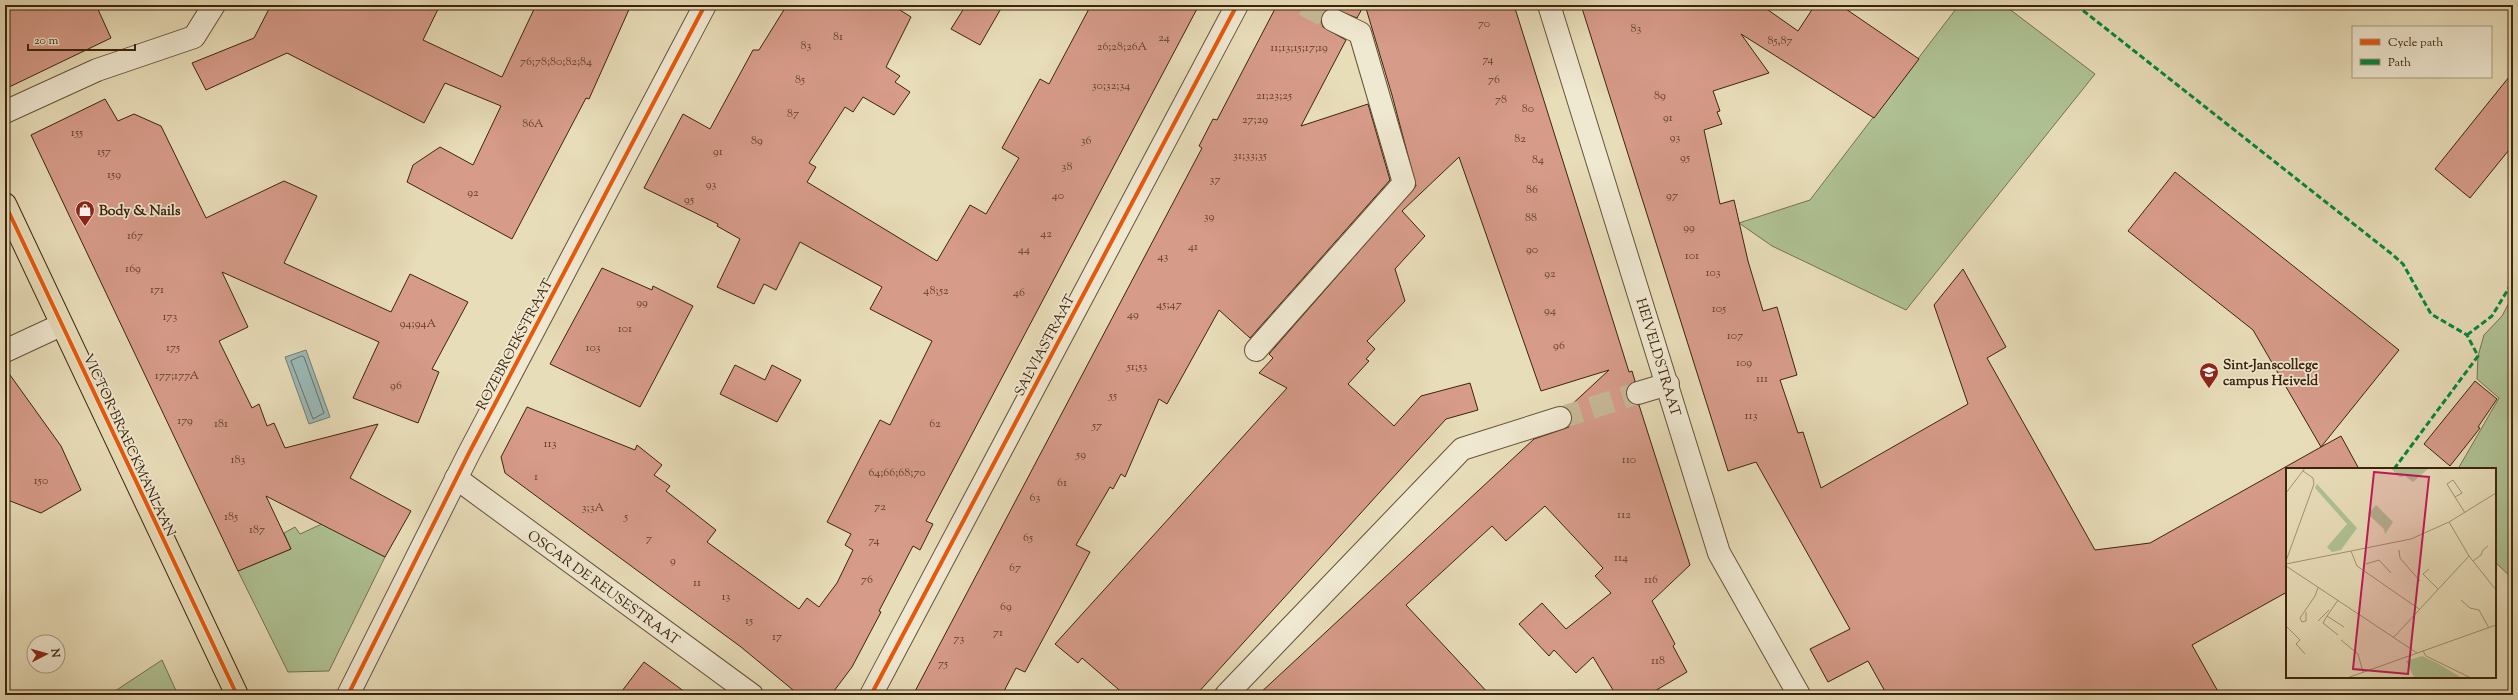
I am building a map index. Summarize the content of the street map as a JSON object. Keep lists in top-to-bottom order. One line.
{"streets":{"main road":["VICTOR BRAECKMANLAAN"],"street":["ROZEBROEKSTRAAT","SALVIASTRAAT","HEIVELDSTRAAT","OSCAR DE REUSESTRAAT"]},"crossings":[["ROZEBROEKSTRAAT","OSCAR DE REUSESTRAAT"]],"places":{"shop":["Body & Nails"],"school or university":["Sint-Janscollege campus Heiveld"]},"house_numbers":["70","83","81","24","85,87","83","26;28;26A","11;13;15;17;19","74","76;78;80;82;84","85","76","30;32;34","21;23;25","89","78","80","87","91","27;29","86A","155","93","82","89","36","157","91","31;33;35","95","84","38","159","37","93","86","92","40","97","95","39","88","99","42","167","41","44","90","101","43","169","103","92","171","48;52","46","99","45;47","105","94","49","173","94;94A","101","107","96","175","103","109","51;53","177;177A","111","96","55","113","179","181","62","57","113","59","183","110","64;66;68;70","1","150","61","63","72","3;3A","112","185","5","187","65","7","74","114","9","67","76","116","11","13","69","15","71","17","73","118","75"],"legend":["Cycle path","Path"],"scale_bar":"20 m","north":"right"}
